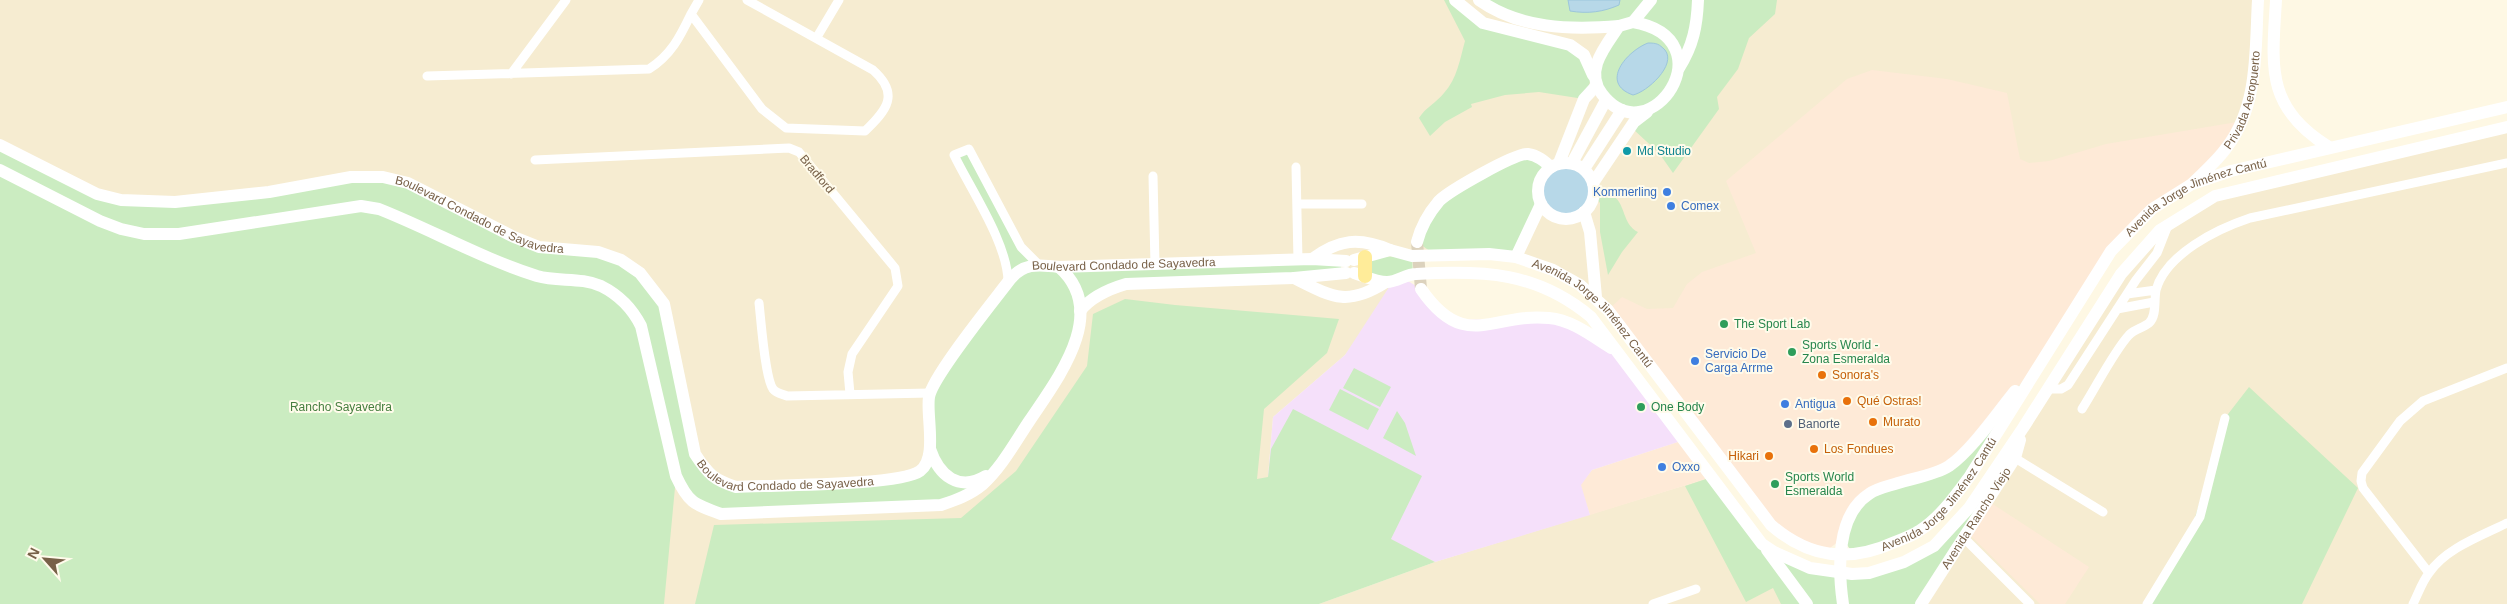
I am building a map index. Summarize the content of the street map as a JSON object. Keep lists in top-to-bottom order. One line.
{"streets":{"main road":["Privada Aeropuerto","Avenida Jorge Jiménez Cantú","Boulevard Condado de Sayavedra","Avenida Rancho Viejo"],"street":["Bradford"]},"crossings":[["Privada Aeropuerto","Avenida Jorge Jiménez Cantú"],["Avenida Jorge Jiménez Cantú","Boulevard Condado de Sayavedra"],["Avenida Jorge Jiménez Cantú","Avenida Rancho Viejo"]],"parks":["Rancho Sayavedra"],"places":["Md Studio","Kommerling","Comex","The Sport Lab","Sports World - Zona Esmeralda","Servicio De Carga Arrme","Sonora's","Qué Ostras!","Antigua","One Body","Murato","Banorte","Los Fondues","Hikari","Oxxo","Sports World Esmeralda"],"north":"top left"}
